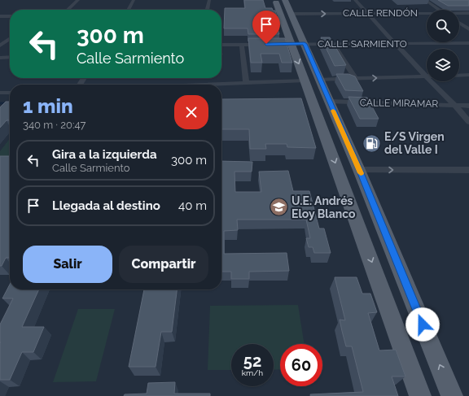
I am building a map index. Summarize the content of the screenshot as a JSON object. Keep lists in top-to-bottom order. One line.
{"streets":{"street":["CALLE RENDÓN","CALLE SARMIENTO","CALLE MIRAMAR"]},"places":{"fuel station":["E/S Virgen del Valle I"],"school or university":["U.E. Andrés Eloy Blanco"]},"page":{"turn":["300 m","Calle Sarmiento"],"heading":["1 min","340 m · 20:47"],"list":[{"name":"Gira a la izquierda","note":"Calle Sarmiento","value":"300 m"},{"name":"Llegada al destino","value":"40 m"}],"buttons":["Salir","Compartir"],"speed":"52 km/h","limit":"60"}}
